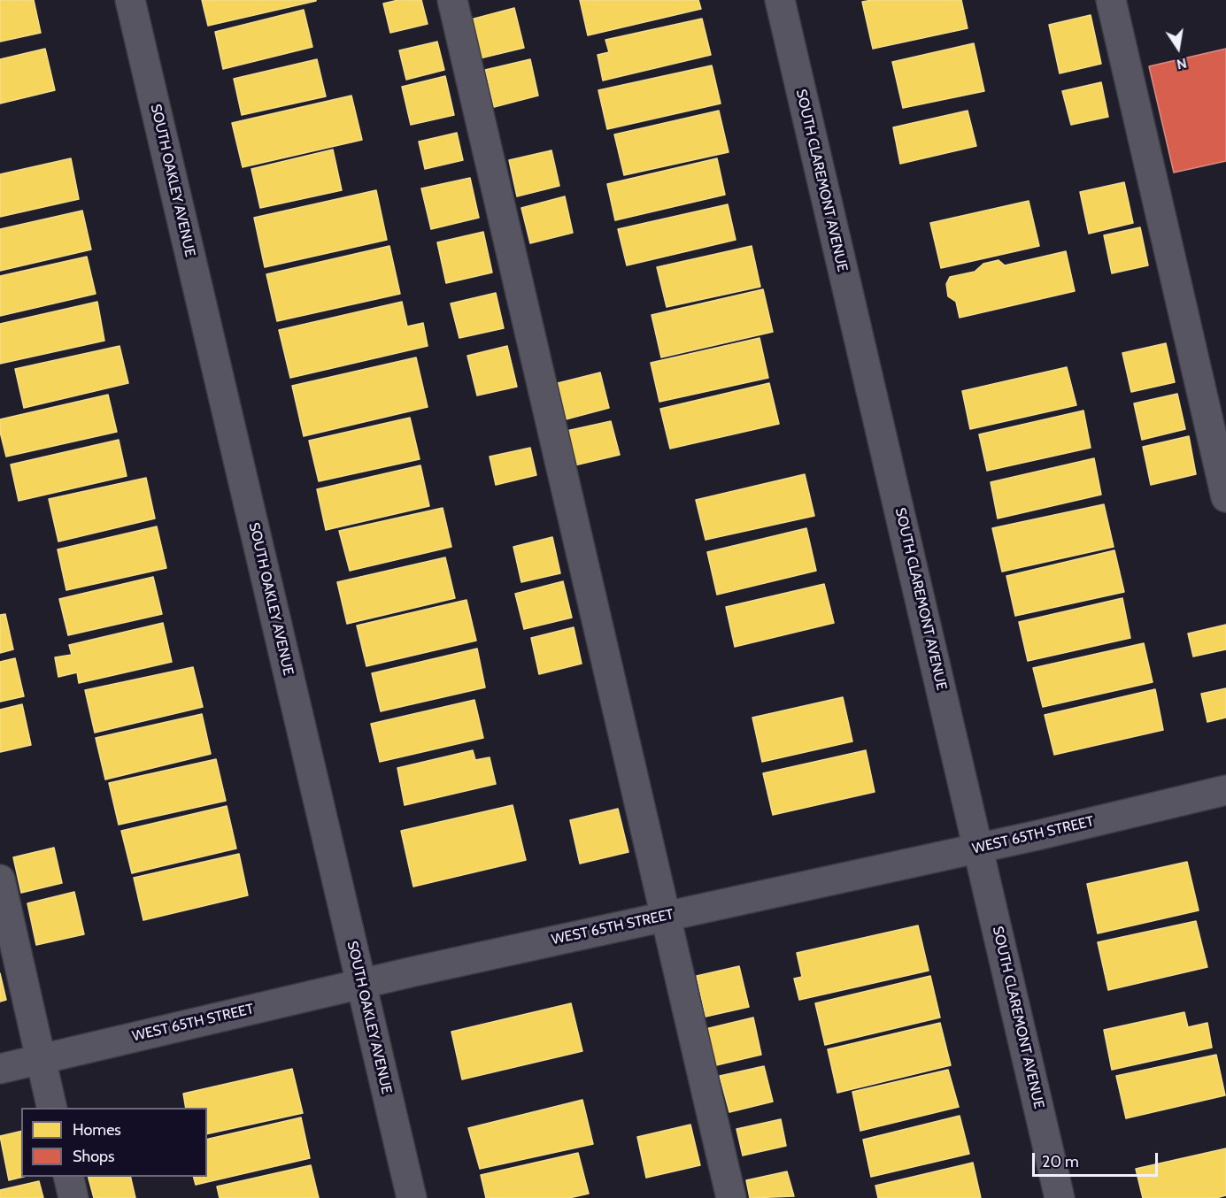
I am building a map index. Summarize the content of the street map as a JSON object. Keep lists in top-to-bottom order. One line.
{"streets":{"street":["SOUTH OAKLEY AVENUE","SOUTH CLAREMONT AVENUE","WEST 65TH STREET"]},"crossings":[["SOUTH OAKLEY AVENUE","WEST 65TH STREET"],["SOUTH CLAREMONT AVENUE","WEST 65TH STREET"]],"legend":["Homes","Shops"],"scale_bar":"20 m","north":"bottom"}
